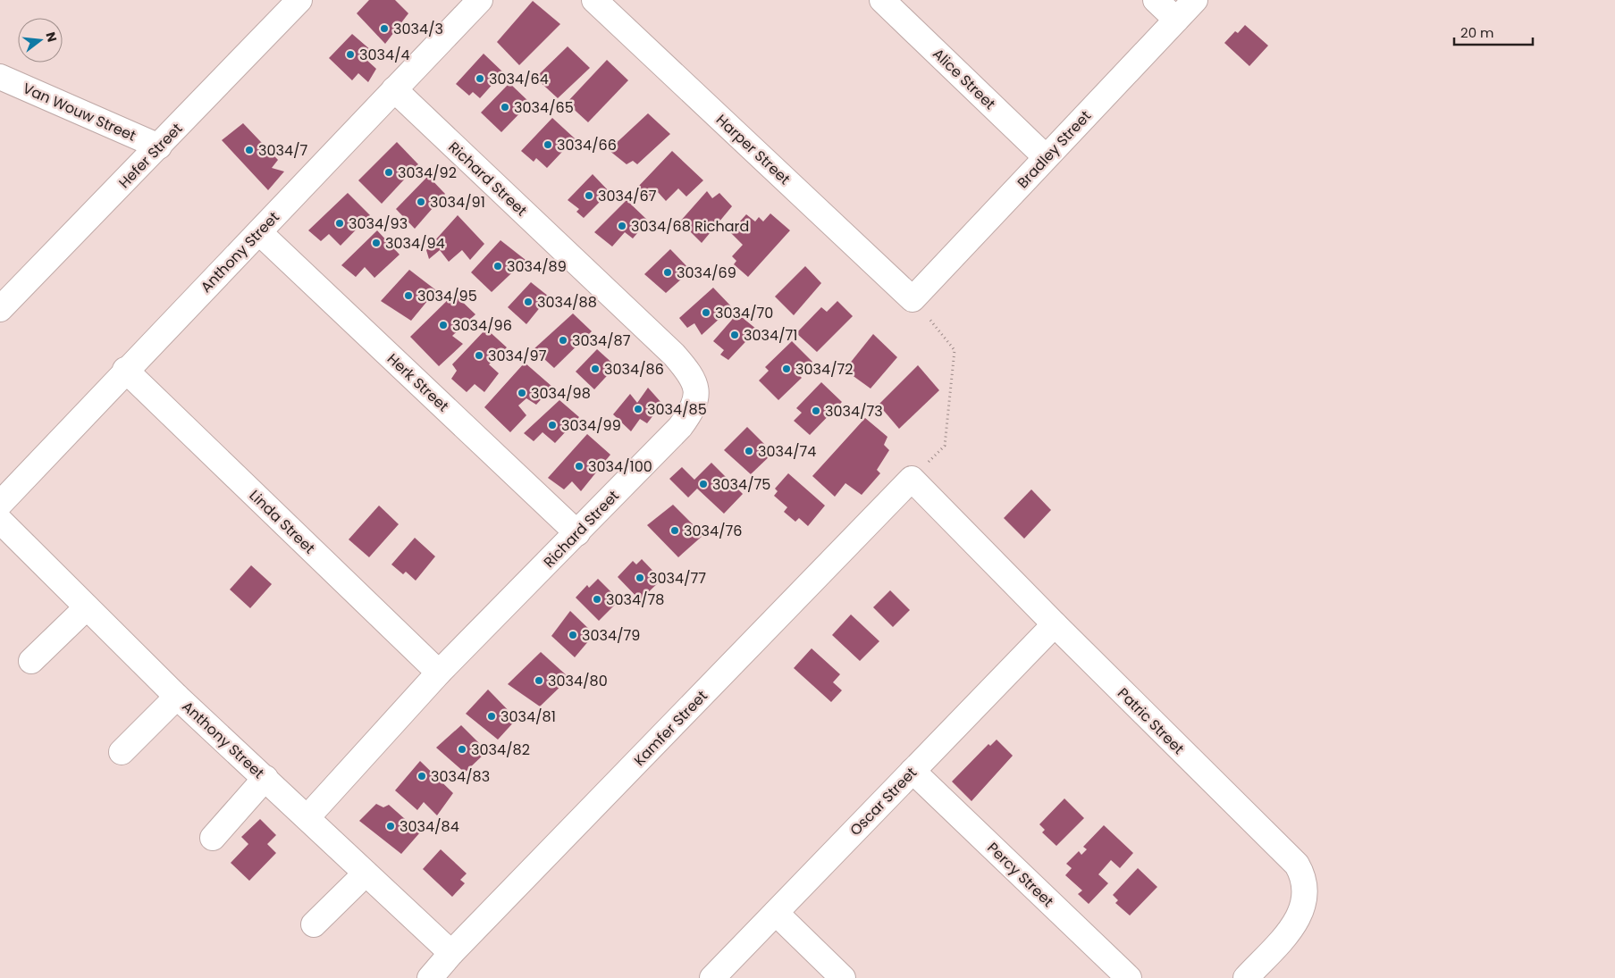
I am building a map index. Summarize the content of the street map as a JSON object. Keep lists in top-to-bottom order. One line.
{"streets":{"street":["Alice Street","Van Wouw Street","Harper Street","Bradley Street","Hefer Street","Richard Street","Anthony Street","Herk Street","Linda Street","Patric Street","Kamfer Street","Oscar Street","Percy Street"]},"crossings":[["Alice Street","Bradley Street"],["Van Wouw Street","Hefer Street"],["Harper Street","Bradley Street"],["Richard Street","Anthony Street"],["Richard Street","Herk Street"],["Richard Street","Linda Street"],["Anthony Street","Herk Street"],["Anthony Street","Linda Street"],["Anthony Street","Kamfer Street"],["Patric Street","Kamfer Street"],["Patric Street","Oscar Street"],["Oscar Street","Percy Street"]],"places":["3034/3","3034/4","3034/64","3034/65","3034/66","3034/7","3034/92","3034/67","3034/91","3034/93","3034/68 Richard","3034/94","3034/89","3034/69","3034/95","3034/88","3034/70","3034/96","3034/71","3034/87","3034/97","3034/86","3034/72","3034/98","3034/85","3034/73","3034/99","3034/74","3034/100","3034/75","3034/76","3034/77","3034/78","3034/79","3034/80","3034/81","3034/82","3034/83","3034/84"],"scale_bar":"20 m","north":"right"}
